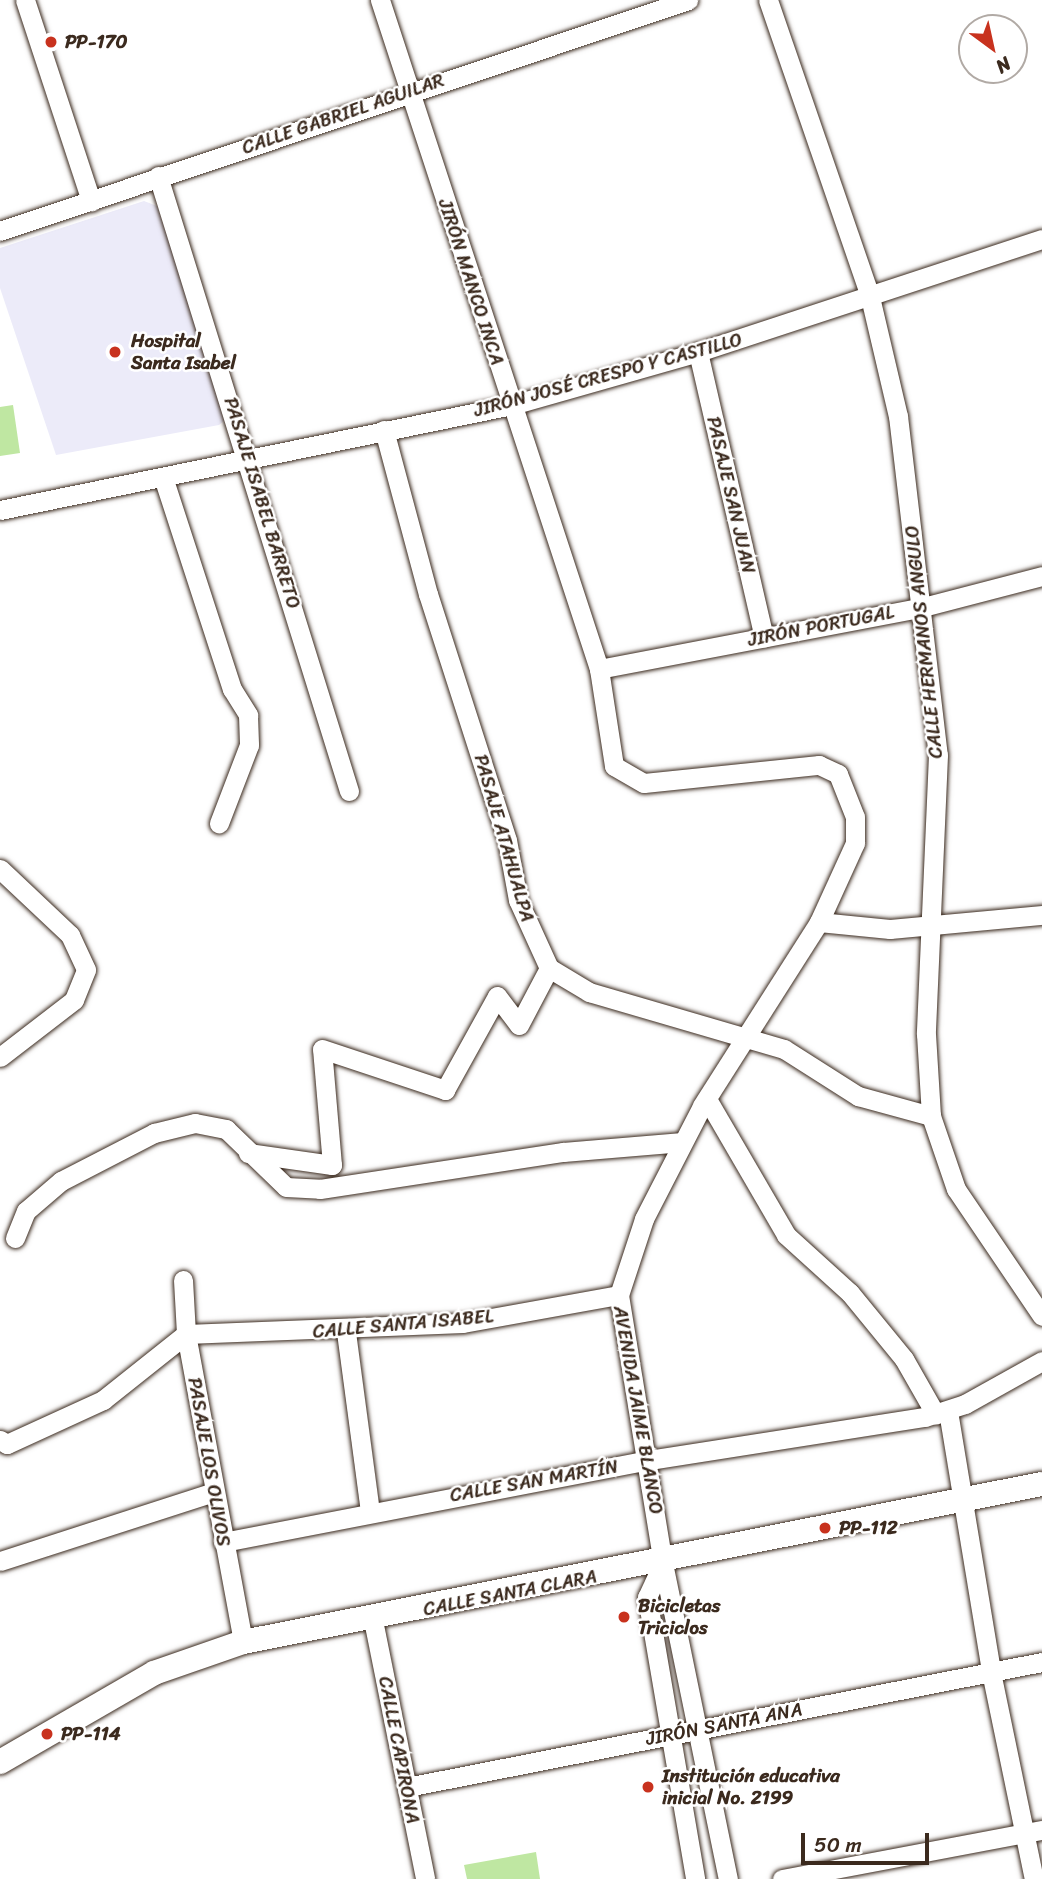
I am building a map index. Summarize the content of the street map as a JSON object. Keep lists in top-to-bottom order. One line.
{"streets":{"main road":["CALLE SANTA CLARA"],"street":["CALLE GABRIEL AGUILAR","JIRÓN MANCO INCA","JIRÓN JOSÉ CRESPO Y CASTILLO","PASAJE SAN JUAN","PASAJE ISABEL BARRETO","JIRÓN PORTUGAL","CALLE HERMANOS ANGULO","PASAJE ATAHUALPA","CALLE SANTA ISABEL","AVENIDA JAIME BLANCO","PASAJE LOS OLIVOS","CALLE SAN MARTÍN","JIRÓN SANTA ANA","CALLE CAPIRONA"]},"crossings":[["CALLE GABRIEL AGUILAR","JIRÓN MANCO INCA"],["CALLE GABRIEL AGUILAR","PASAJE ISABEL BARRETO"],["JIRÓN MANCO INCA","JIRÓN JOSÉ CRESPO Y CASTILLO"],["JIRÓN MANCO INCA","JIRÓN PORTUGAL"],["JIRÓN MANCO INCA","AVENIDA JAIME BLANCO"],["JIRÓN JOSÉ CRESPO Y CASTILLO","PASAJE SAN JUAN"],["JIRÓN JOSÉ CRESPO Y CASTILLO","PASAJE ISABEL BARRETO"],["JIRÓN JOSÉ CRESPO Y CASTILLO","CALLE HERMANOS ANGULO"],["JIRÓN JOSÉ CRESPO Y CASTILLO","PASAJE ATAHUALPA"],["PASAJE SAN JUAN","JIRÓN PORTUGAL"],["JIRÓN PORTUGAL","CALLE HERMANOS ANGULO"],["CALLE SANTA ISABEL","AVENIDA JAIME BLANCO"],["CALLE SANTA ISABEL","PASAJE LOS OLIVOS"],["AVENIDA JAIME BLANCO","CALLE SAN MARTÍN"],["AVENIDA JAIME BLANCO","CALLE SANTA CLARA"],["AVENIDA JAIME BLANCO","JIRÓN SANTA ANA"],["PASAJE LOS OLIVOS","CALLE SAN MARTÍN"],["PASAJE LOS OLIVOS","CALLE SANTA CLARA"],["CALLE SANTA CLARA","CALLE CAPIRONA"],["JIRÓN SANTA ANA","CALLE CAPIRONA"]],"places":["PP-170","Hospital Santa Isabel","PP-112","Bicicletas Triciclos","PP-114","Institución educativa inicial No. 2199"],"scale_bar":"50 m","north":"bottom right"}
